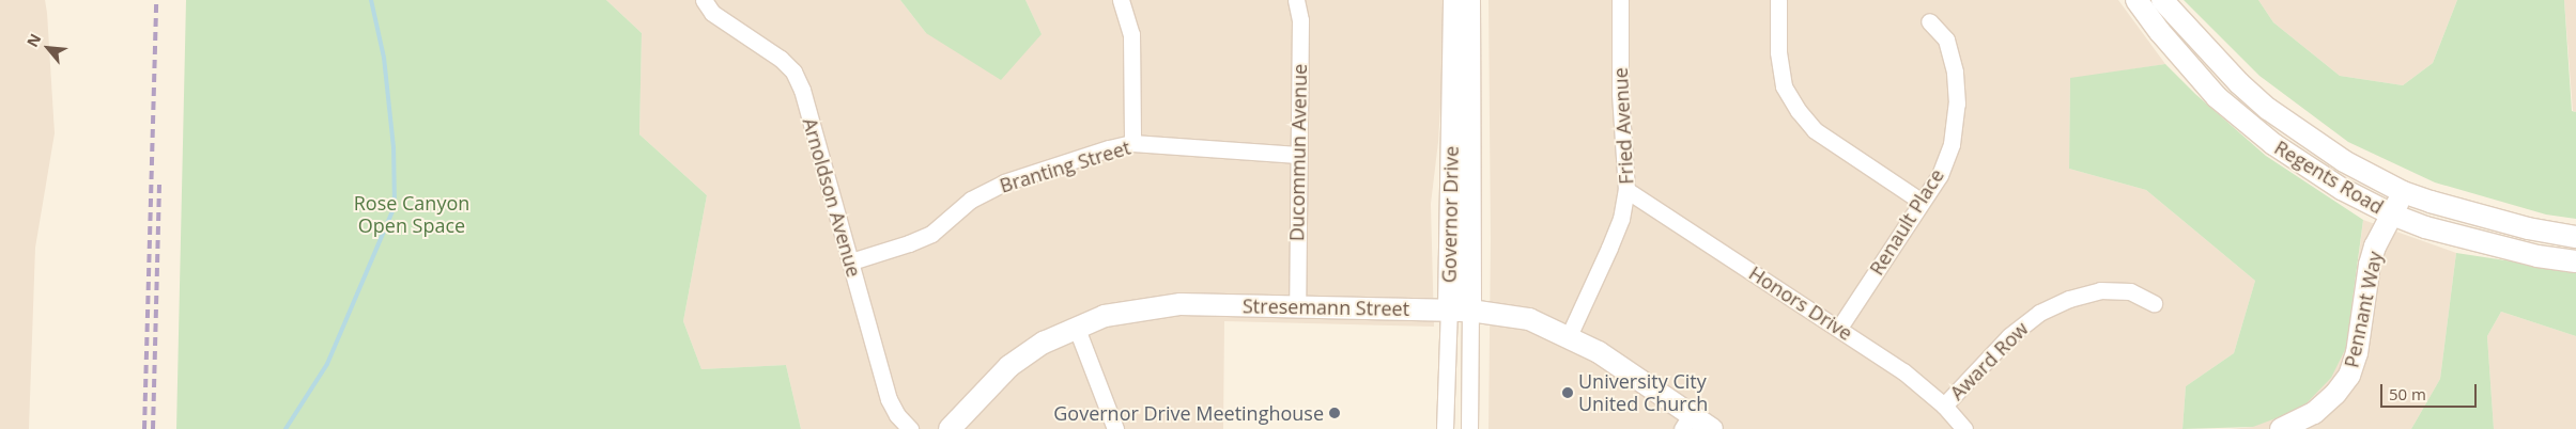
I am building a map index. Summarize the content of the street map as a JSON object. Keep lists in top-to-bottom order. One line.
{"streets":{"street":["Fried Avenue","Ducommun Avenue","Branting Street","Regents Road","Arnoldson Avenue","Governor Drive","Renault Place","Honors Drive","Stresemann Street","Pennant Way","Award Row"]},"crossings":[["Fried Avenue","Honors Drive"],["Fried Avenue","Stresemann Street"],["Ducommun Avenue","Branting Street"],["Ducommun Avenue","Stresemann Street"],["Branting Street","Arnoldson Avenue"],["Regents Road","Pennant Way"],["Governor Drive","Stresemann Street"],["Renault Place","Honors Drive"],["Honors Drive","Award Row"]],"parks":["Rose Canyon Open Space"],"places":["University City United Church","Governor Drive Meetinghouse"],"scale_bar":"50 m","north":"top left"}
